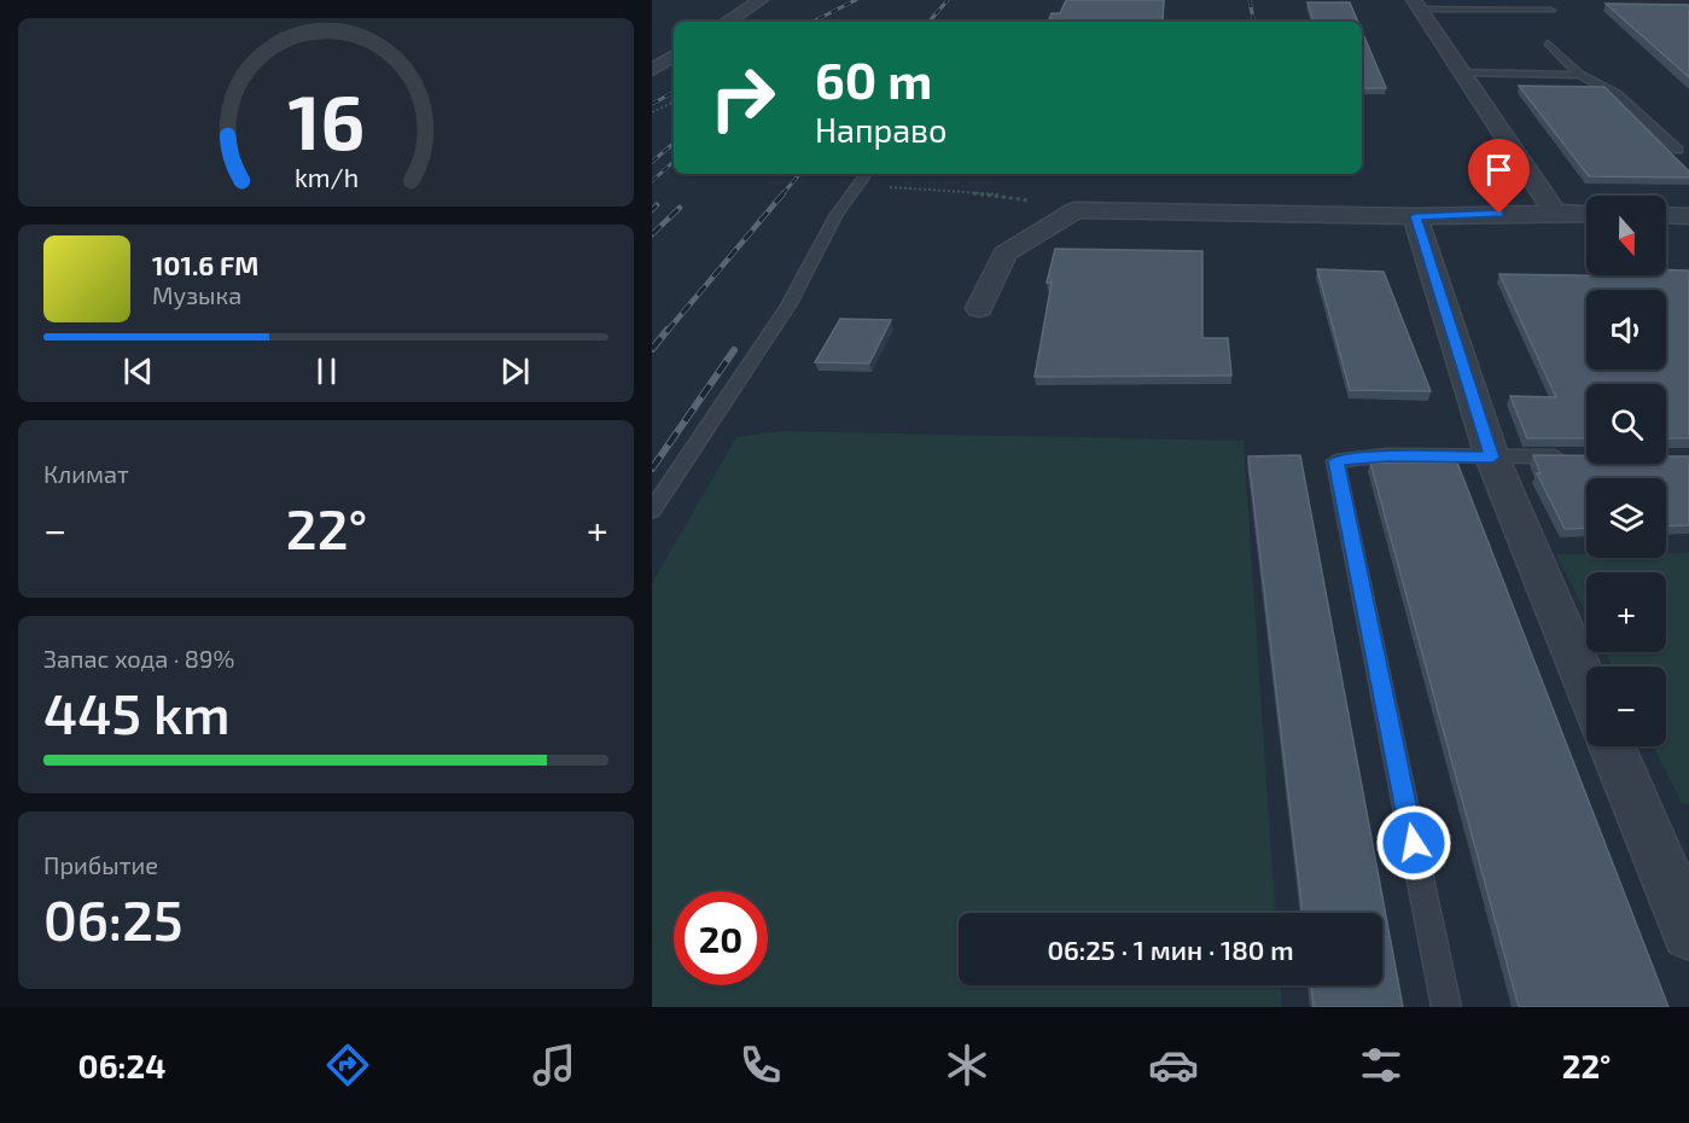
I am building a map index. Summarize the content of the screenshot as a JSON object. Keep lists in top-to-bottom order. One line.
{"north":"bottom","page":{"turn":["60 m","Направо"],"map_buttons":["+","−"],"song":["101.6 FM","Музыка"],"tile":["Климат",["Запас хода · 89%","445 km"],["Прибытие","06:25"]],"heat":["−","22°","+"],"limit":"20","trip":"06:25 · 1 мин · 180 m","tabs":["06:24","22°"],"gauge":["16","km/h"]}}
